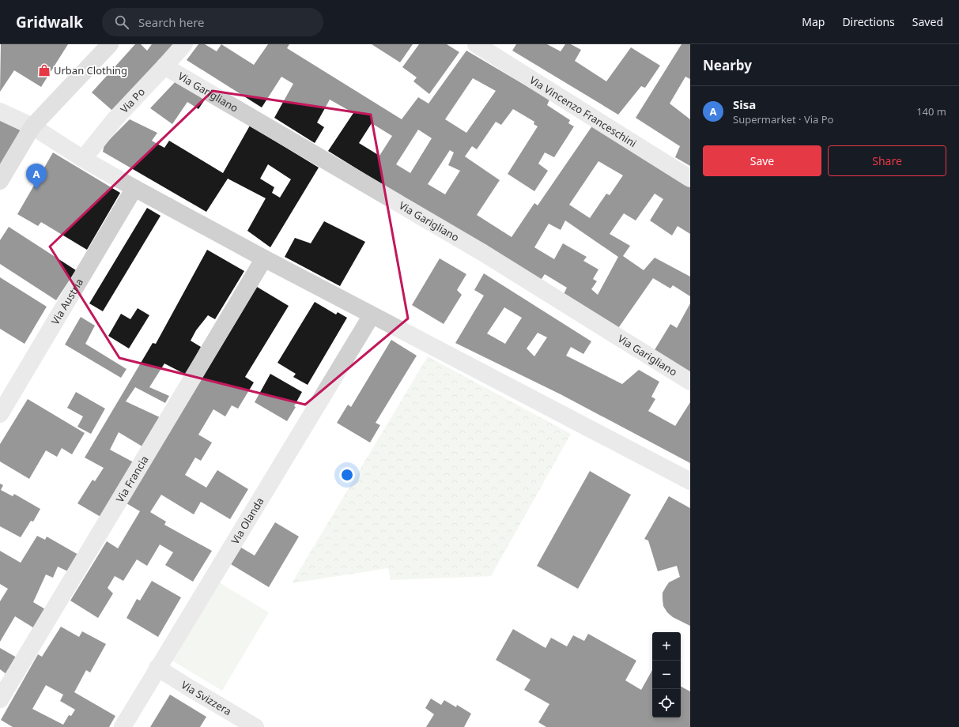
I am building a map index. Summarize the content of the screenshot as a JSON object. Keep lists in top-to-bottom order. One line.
{"streets":{"street":["Via Garigliano","Via Po","Via Vincenzo Franceschini","Via Austria","Via Francia","Via Olanda","Via Svizzera"]},"crossings":[["Via Garigliano","Via Po"],["Via Olanda","Via Svizzera"]],"places":{"shop":["Urban Clothing"]},"page":{"header":"Gridwalk","search":"Search here","nav":["Map","Directions","Saved"],"heading":"Nearby","list":[{"mark":"A","name":"Sisa","note":"Supermarket · Via Po","value":"140 m"}],"buttons":["Save","Share"],"pins":"A","map_buttons":["+","−"]}}
